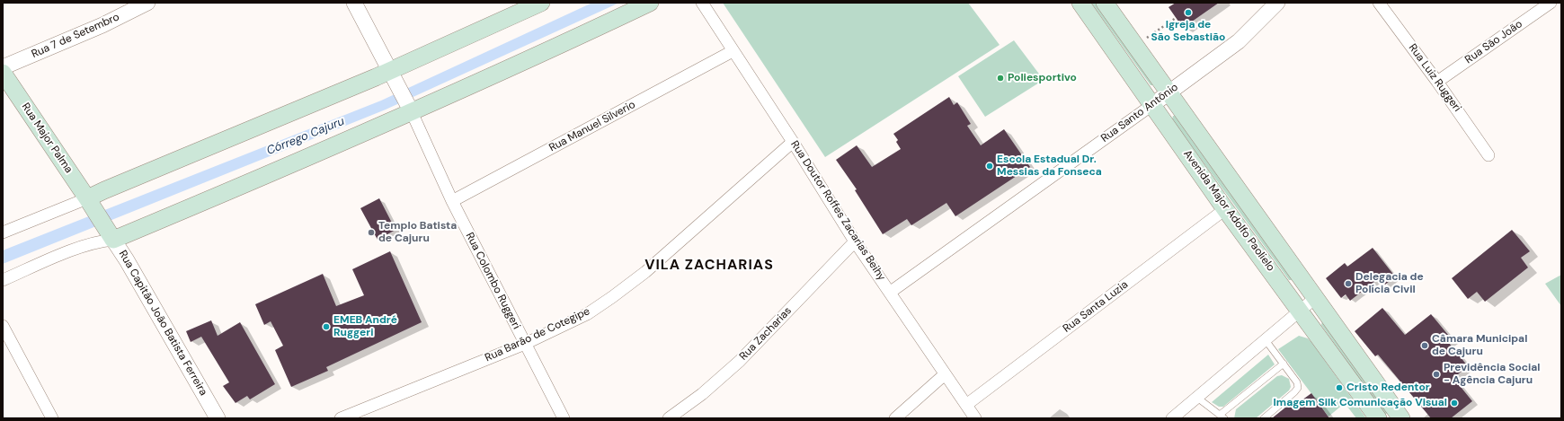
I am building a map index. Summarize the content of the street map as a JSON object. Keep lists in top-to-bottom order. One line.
{"streets":{"main road":["Rua Major Palma","Avenida Major Adolfo Paolielo"],"street":["Rua 7 de Setembro","Rua São João","Rua Luiz Ruggeri","Rua Santo Antônio","Rua Manuel Silverio","Rua Doutor Roffes Zacarias Beihy","Rua Colombo Ruggeri","Rua Santa Luzia","Rua Capitão João Batista Ferreira","Rua Zacharias","Rua Barão de Cotegipe"]},"crossings":[["Rua São João","Rua Luiz Ruggeri"],["Rua Santo Antônio","Rua Doutor Roffes Zacarias Beihy"],["Rua Santo Antônio","Avenida Major Adolfo Paolielo"],["Rua Manuel Silverio","Rua Doutor Roffes Zacarias Beihy"],["Rua Manuel Silverio","Rua Colombo Ruggeri"],["Rua Major Palma","Rua Capitão João Batista Ferreira"],["Rua Doutor Roffes Zacarias Beihy","Rua Santa Luzia"],["Rua Doutor Roffes Zacarias Beihy","Rua Zacharias"],["Rua Doutor Roffes Zacarias Beihy","Rua Barão de Cotegipe"],["Avenida Major Adolfo Paolielo","Rua Santa Luzia"],["Rua Colombo Ruggeri","Rua Barão de Cotegipe"]],"districts":["VILA ZACHARIAS"],"water":["Córrego Cajuru"],"places":["Igreja de São Sebastião","Poliesportivo","Escola Estadual Dr. Messias da Fonseca","Templo Batista de Cajuru","Delegacia de Polícia Civil","EMEB André Ruggeri","Câmara Municipal de Cajuru","Previdência Social - Agência Cajuru","Cristo Redentor","Imagem Silk Comunicação Visual"]}
